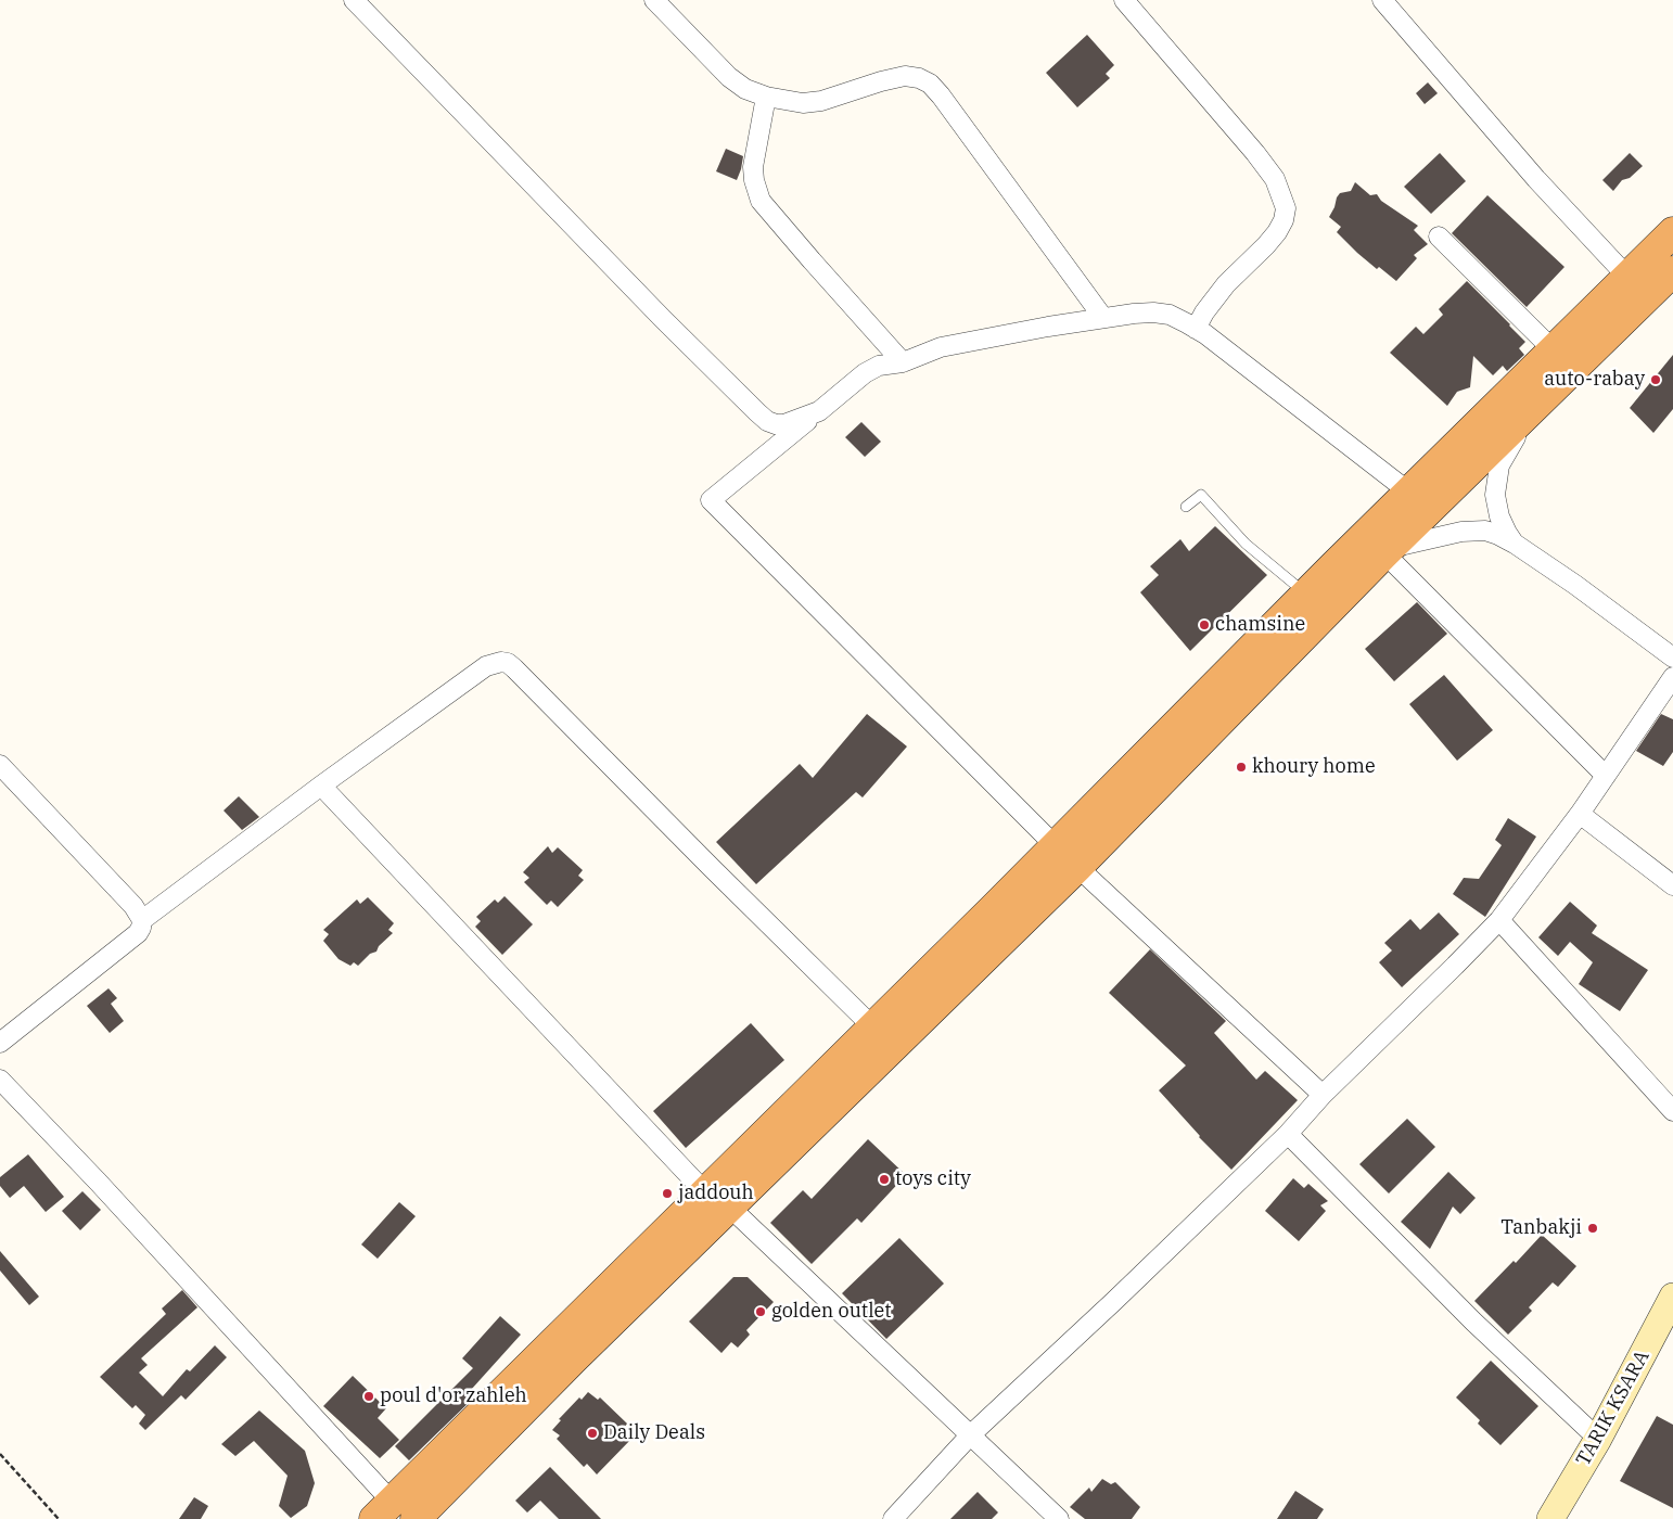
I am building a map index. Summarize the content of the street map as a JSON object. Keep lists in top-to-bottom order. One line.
{"streets":{"main road":["TARIK KSARA"]},"places":["auto-rabay","chamsine","khoury home","toys city","jaddouh","Tanbakji","golden outlet","poul d'or zahleh","Daily Deals"]}
